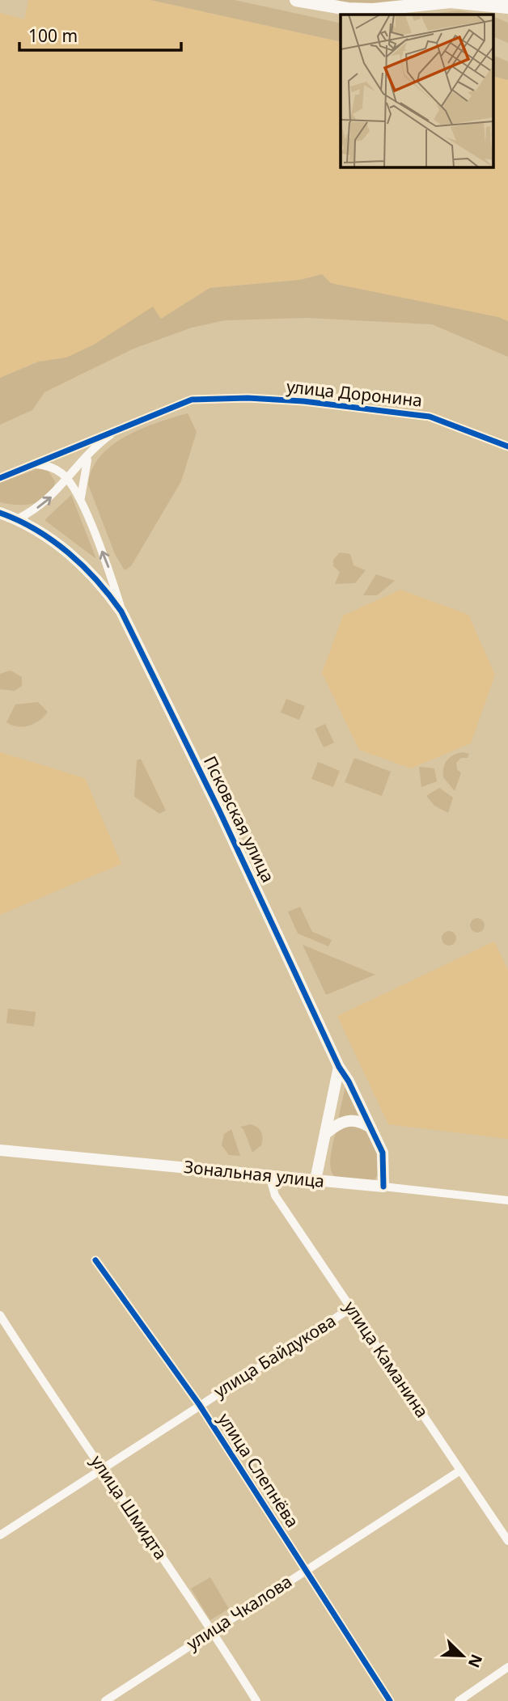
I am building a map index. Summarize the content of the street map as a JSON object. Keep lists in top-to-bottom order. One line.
{"streets":{"street":["улица Доронина","Псковская улица","Зональная улица","улица Байдукова","улица Каманина","улица Слепнёва","улица Шмидта","улица Чкалова"]},"crossings":[["Псковская улица","Зональная улица"],["Зональная улица","улица Каманина"],["улица Байдукова","улица Каманина"],["улица Байдукова","улица Слепнёва"],["улица Байдукова","улица Шмидта"],["улица Каманина","улица Чкалова"],["улица Слепнёва","улица Чкалова"],["улица Шмидта","улица Чкалова"]],"scale_bar":"100 m","north":"bottom right"}
